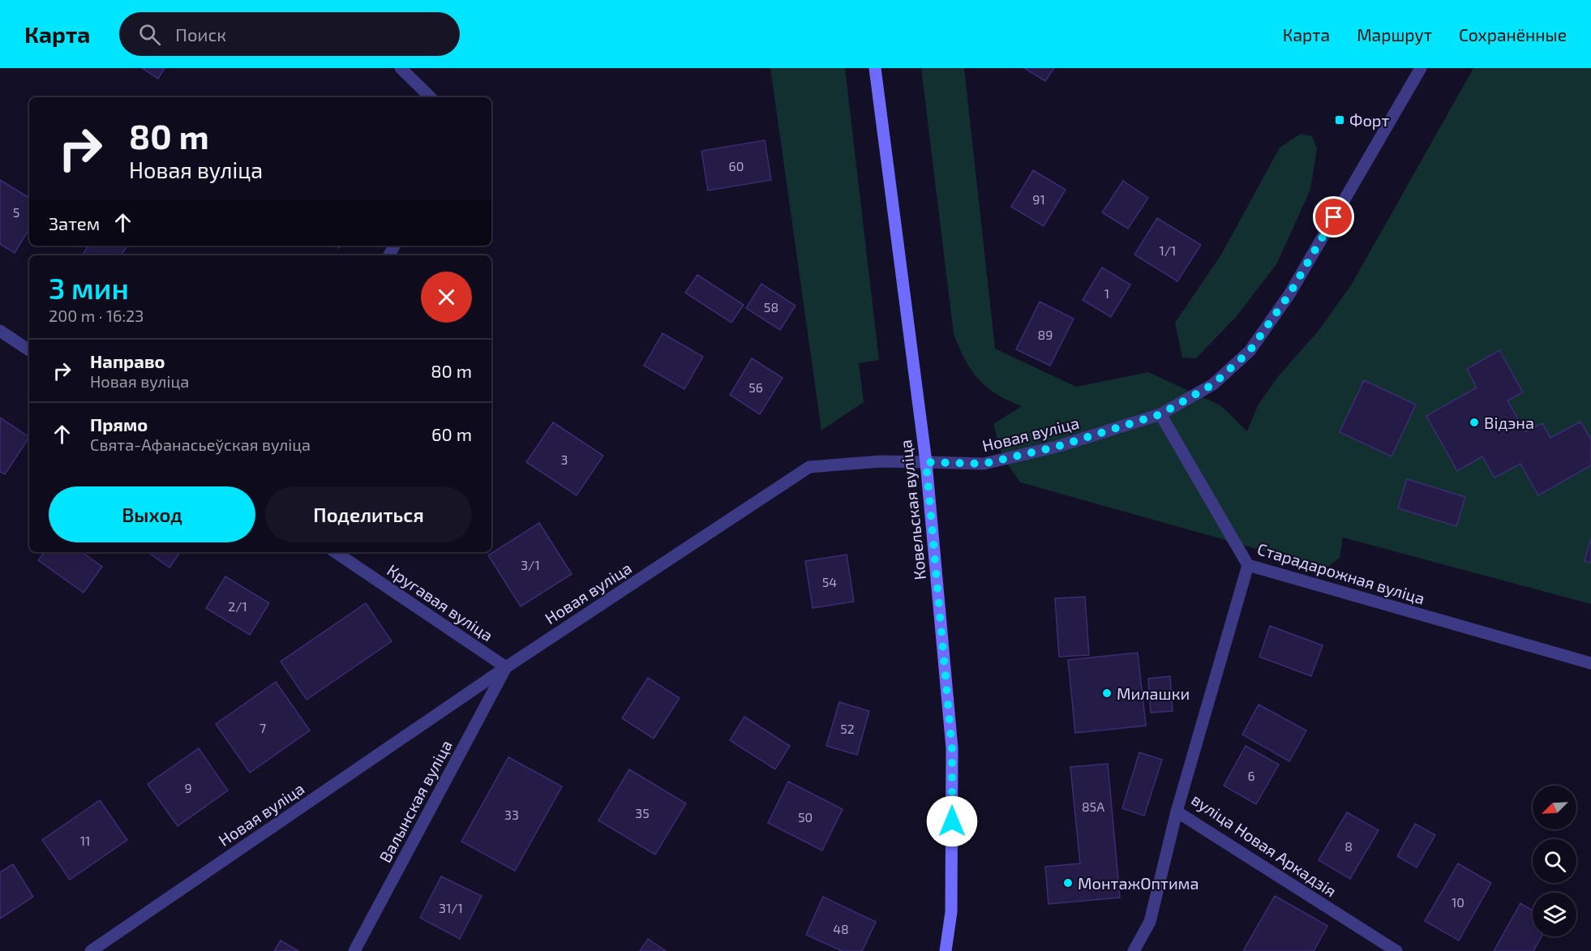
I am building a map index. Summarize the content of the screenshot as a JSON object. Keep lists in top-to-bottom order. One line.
{"streets":{"main road":["Ковельская вуліца"],"street":["Новая вуліца","Старадарожная вуліца","Кругавая вуліца","Валынская вуліца","вуліца Новая Аркадзія"]},"crossings":[["Новая вуліца","Ковельская вуліца"],["Новая вуліца","Старадарожная вуліца"],["Новая вуліца","Кругавая вуліца"],["Новая вуліца","Валынская вуліца"],["Старадарожная вуліца","вуліца Новая Аркадзія"],["Кругавая вуліца","Валынская вуліца"]],"places":{"transit":["Форт"],"other":["Відэна","Милашки","МонтажОптима"]},"house_numbers":["60","91","5","1/1","1","58","89","56","3","3/1","54","2/1","7","52","6","9","85А","35","33","50","11","8","10","31/1","48"],"north":"bottom left","page":{"header":"Карта","search":"Поиск","nav":["Карта","Маршрут","Сохранённые"],"turn":["80 m","Новая вуліца"],"then":"Затем","heading":["3 мин","200 m · 16:23"],"list":[{"name":"Направо","note":"Новая вуліца","value":"80 m"},{"name":"Прямо","note":"Свята-Афанасьеўская вуліца","value":"60 m"}],"buttons":["Выход","Поделиться"]}}
